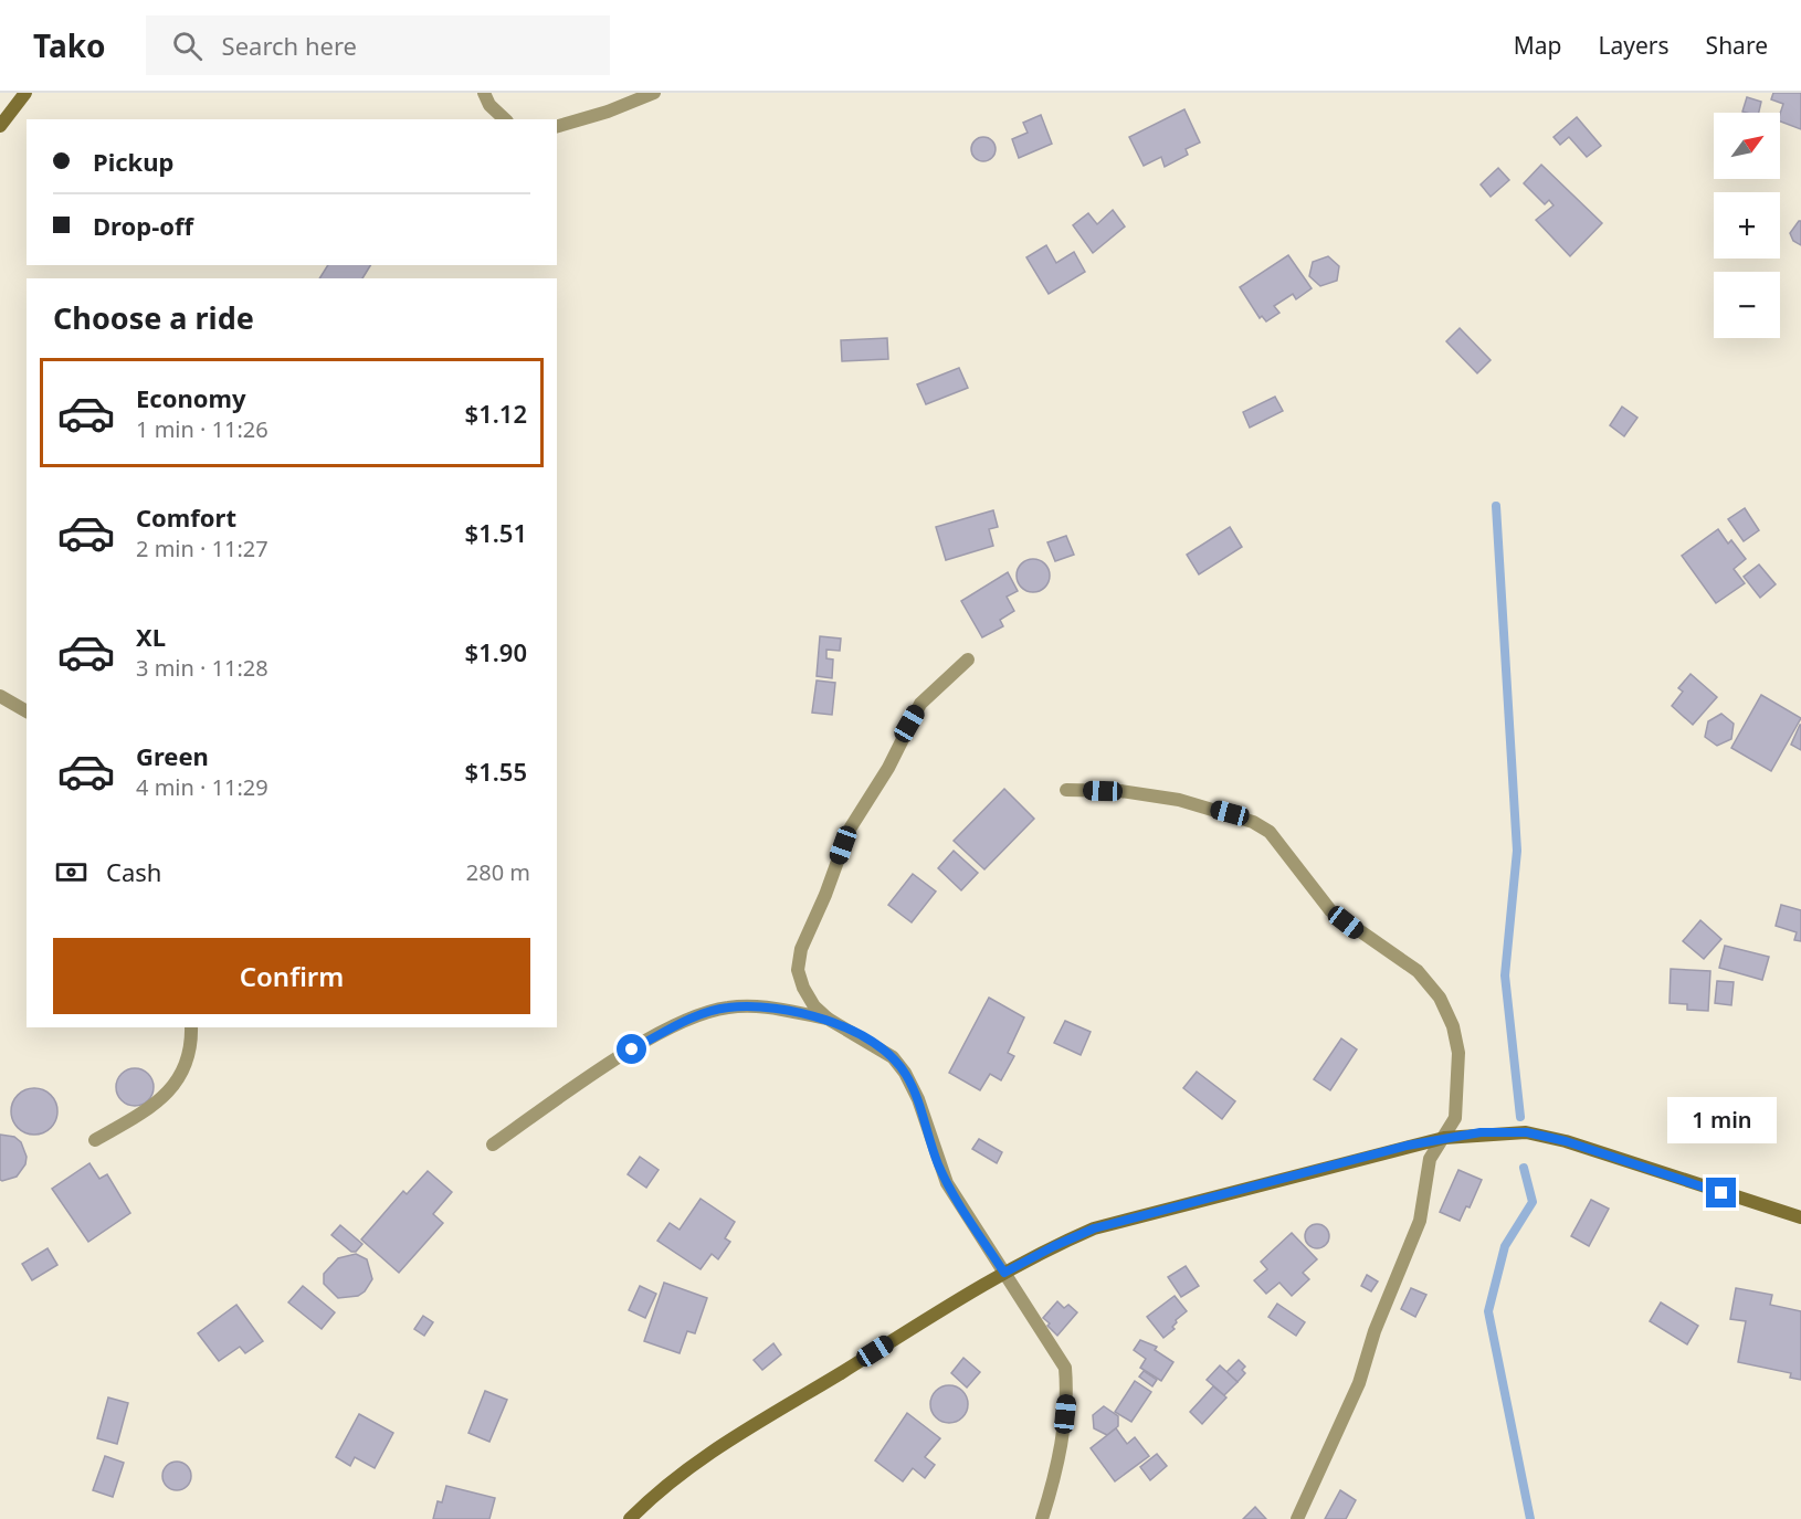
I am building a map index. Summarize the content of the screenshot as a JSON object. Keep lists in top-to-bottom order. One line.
{"north":"top right","page":{"header":"Tako","search":"Search here","nav":["Map","Layers","Share"],"map_buttons":["+","−"],"banner":["Pickup","Drop-off"],"heading":"Choose a ride","list":[{"name":"Economy","note":"1 min · 11:26","value":"$1.12"},{"name":"Comfort","note":"2 min · 11:27","value":"$1.51"},{"name":"XL","note":"3 min · 11:28","value":"$1.90"},{"name":"Green","note":"4 min · 11:29","value":"$1.55"}],"pay":["Cash","280 m"],"buttons":"Confirm","bubble":"1 min"}}
